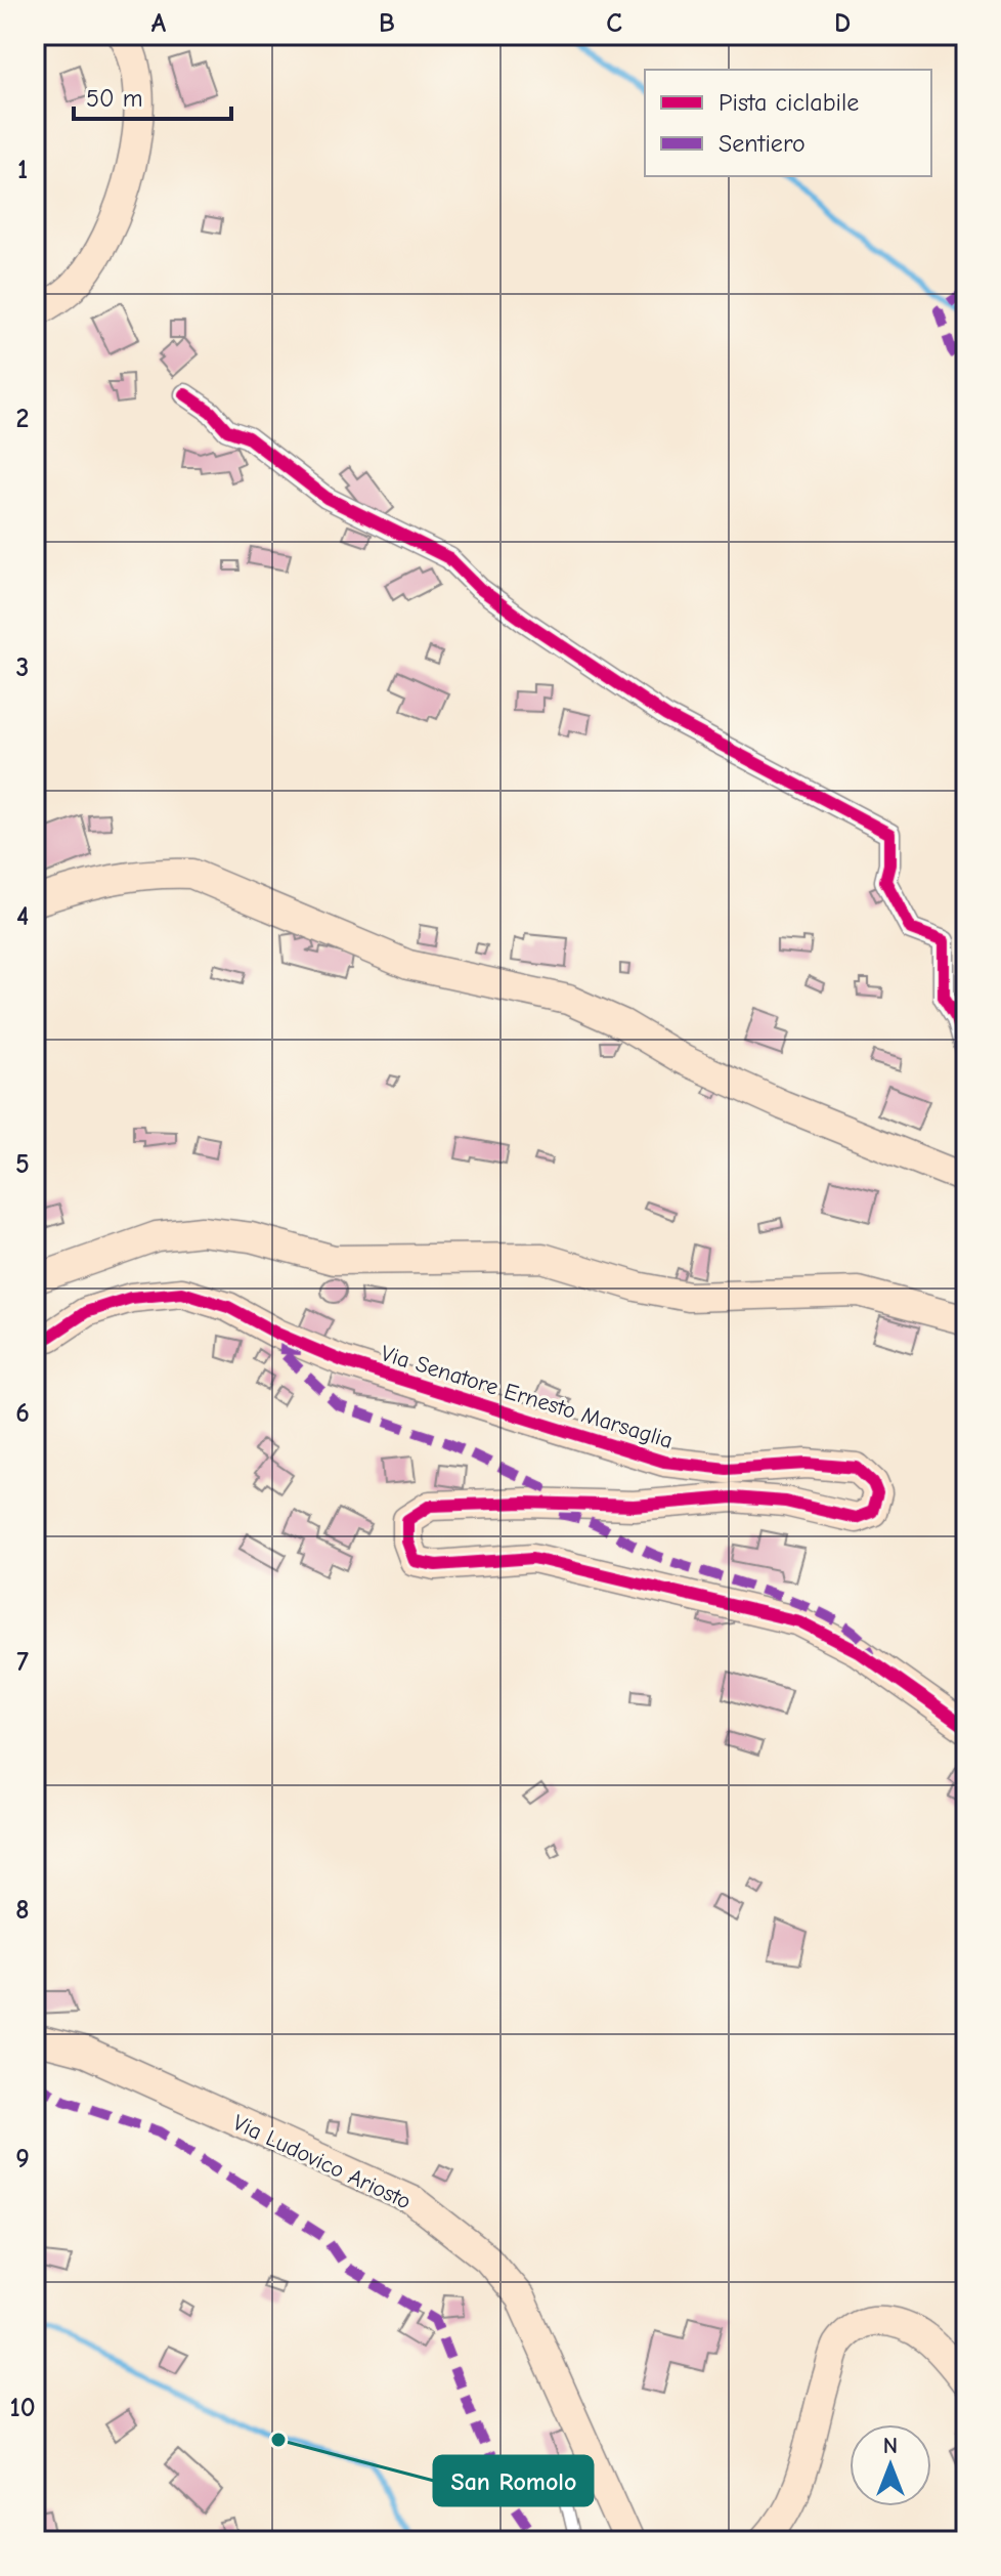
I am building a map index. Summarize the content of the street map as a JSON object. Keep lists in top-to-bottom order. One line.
{"streets":{"street":["Via Senatore Ernesto Marsaglia","Via Ludovico Ariosto"]},"places":["San Romolo"],"legend":["Pista ciclabile","Sentiero"],"scale_bar":"50 m","north":"top","grid":{"columns":["A","B","C","D"],"rows":["1","2","3","4","5","6","7","8","9","10"]}}
